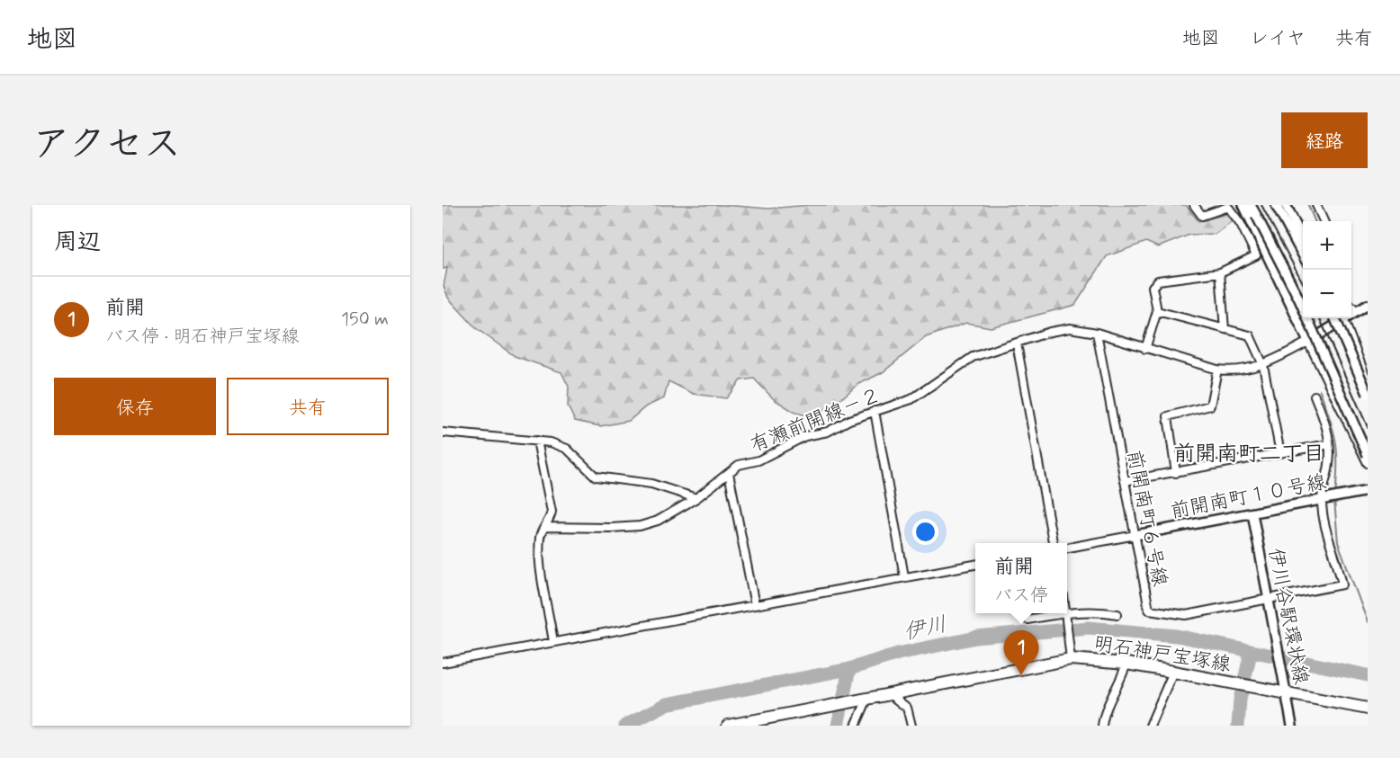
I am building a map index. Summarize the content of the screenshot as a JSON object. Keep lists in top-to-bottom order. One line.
{"streets":{"main road":["明石神戸宝塚線"],"street":["有瀬前開線－２","前開南町１０号線","前開南町６号線","伊川谷駅環状線"]},"crossings":[["有瀬前開線－２","前開南町６号線"],["前開南町１０号線","前開南町６号線"],["前開南町１０号線","伊川谷駅環状線"],["前開南町６号線","伊川谷駅環状線"],["伊川谷駅環状線","明石神戸宝塚線"]],"districts":["前開南町二丁目"],"water":["伊川"],"page":{"header":"地図","nav":["地図","レイヤ","共有"],"title":"アクセス","buttons":["経路",["保存","共有"]],"heading":"周辺","map_buttons":["+","−"],"list":[{"mark":"1","name":"前開","note":"バス停 · 明石神戸宝塚線","value":"150 m"}],"popup":["前開","バス停"],"pins":"1"}}
